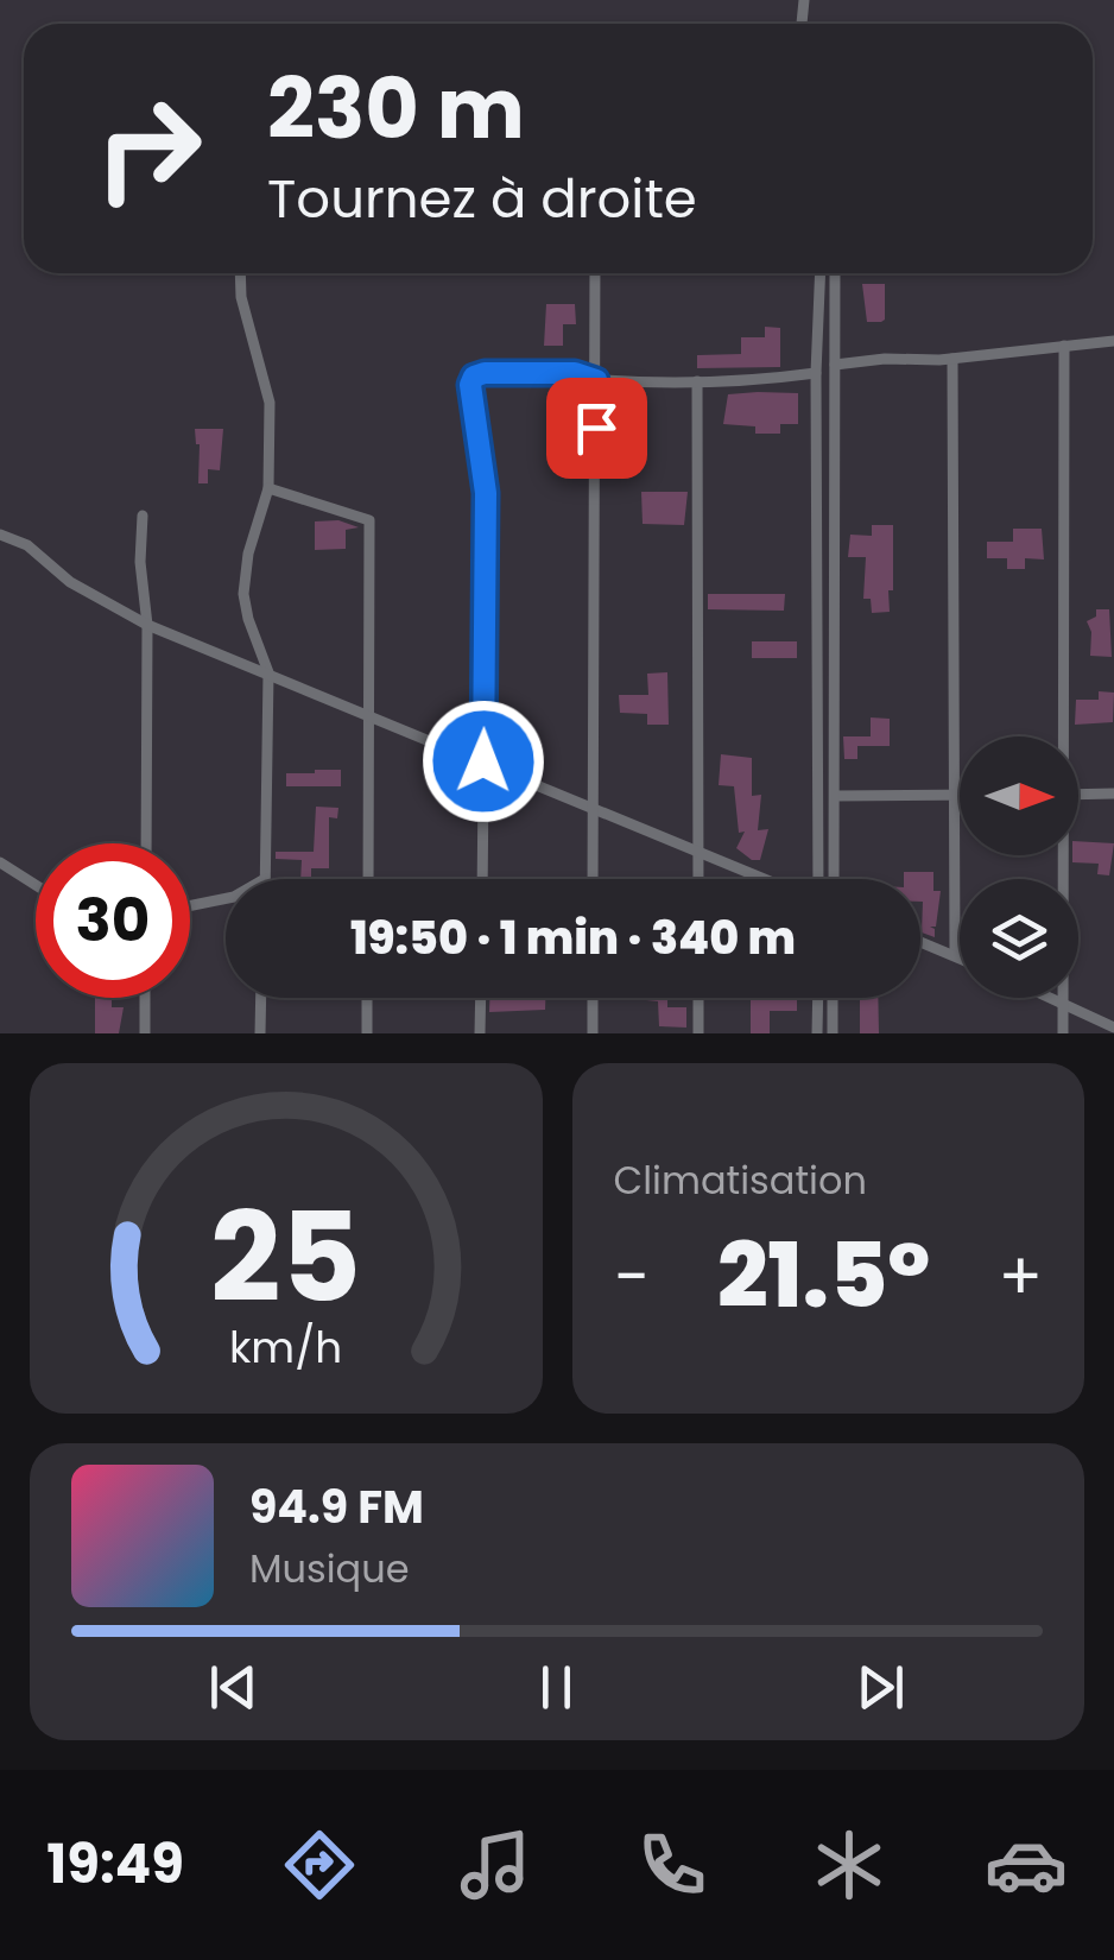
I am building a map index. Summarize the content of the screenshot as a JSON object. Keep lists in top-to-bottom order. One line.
{"north":"right","page":{"turn":["230 m","Tournez à droite"],"limit":"30","trip":"19:50 · 1 min · 340 m","tile":"Climatisation","heat":["−","21.5°","+"],"song":["94.9 FM","Musique"],"tabs":"19:49","gauge":["25","km/h"]}}
